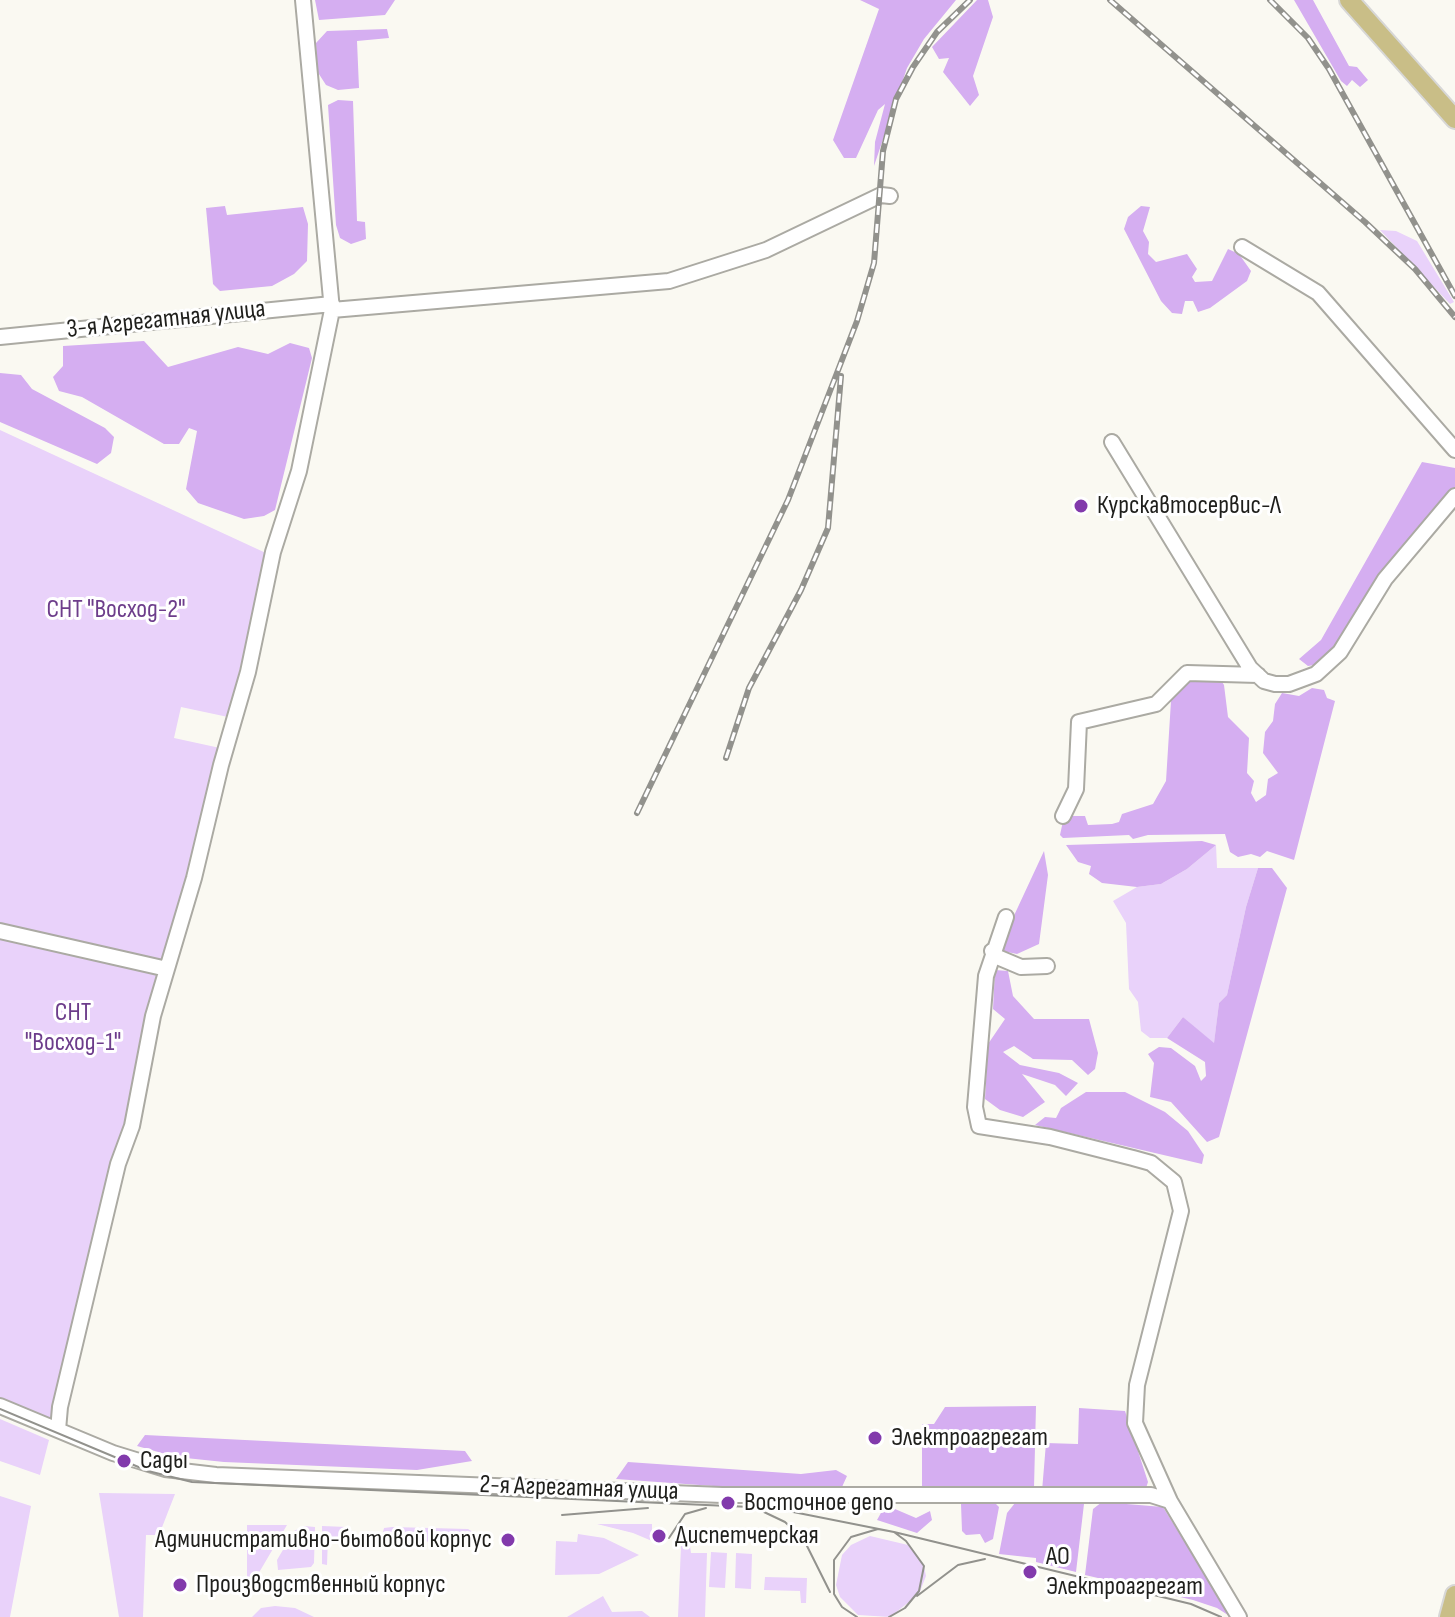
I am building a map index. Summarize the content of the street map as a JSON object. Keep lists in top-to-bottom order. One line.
{"streets":{"street":["3-я Агрегатная улица","2-я Агрегатная улица"]},"parks":["СНТ \"Восход-2\"","СНТ \"Восход-1\""],"places":["Курскавтосервис-Л","Электроагрегат","Сады","Восточное депо","Диспетчерская","Административно-бытовой корпус","АО Электроагрегат","Производственный корпус"]}
